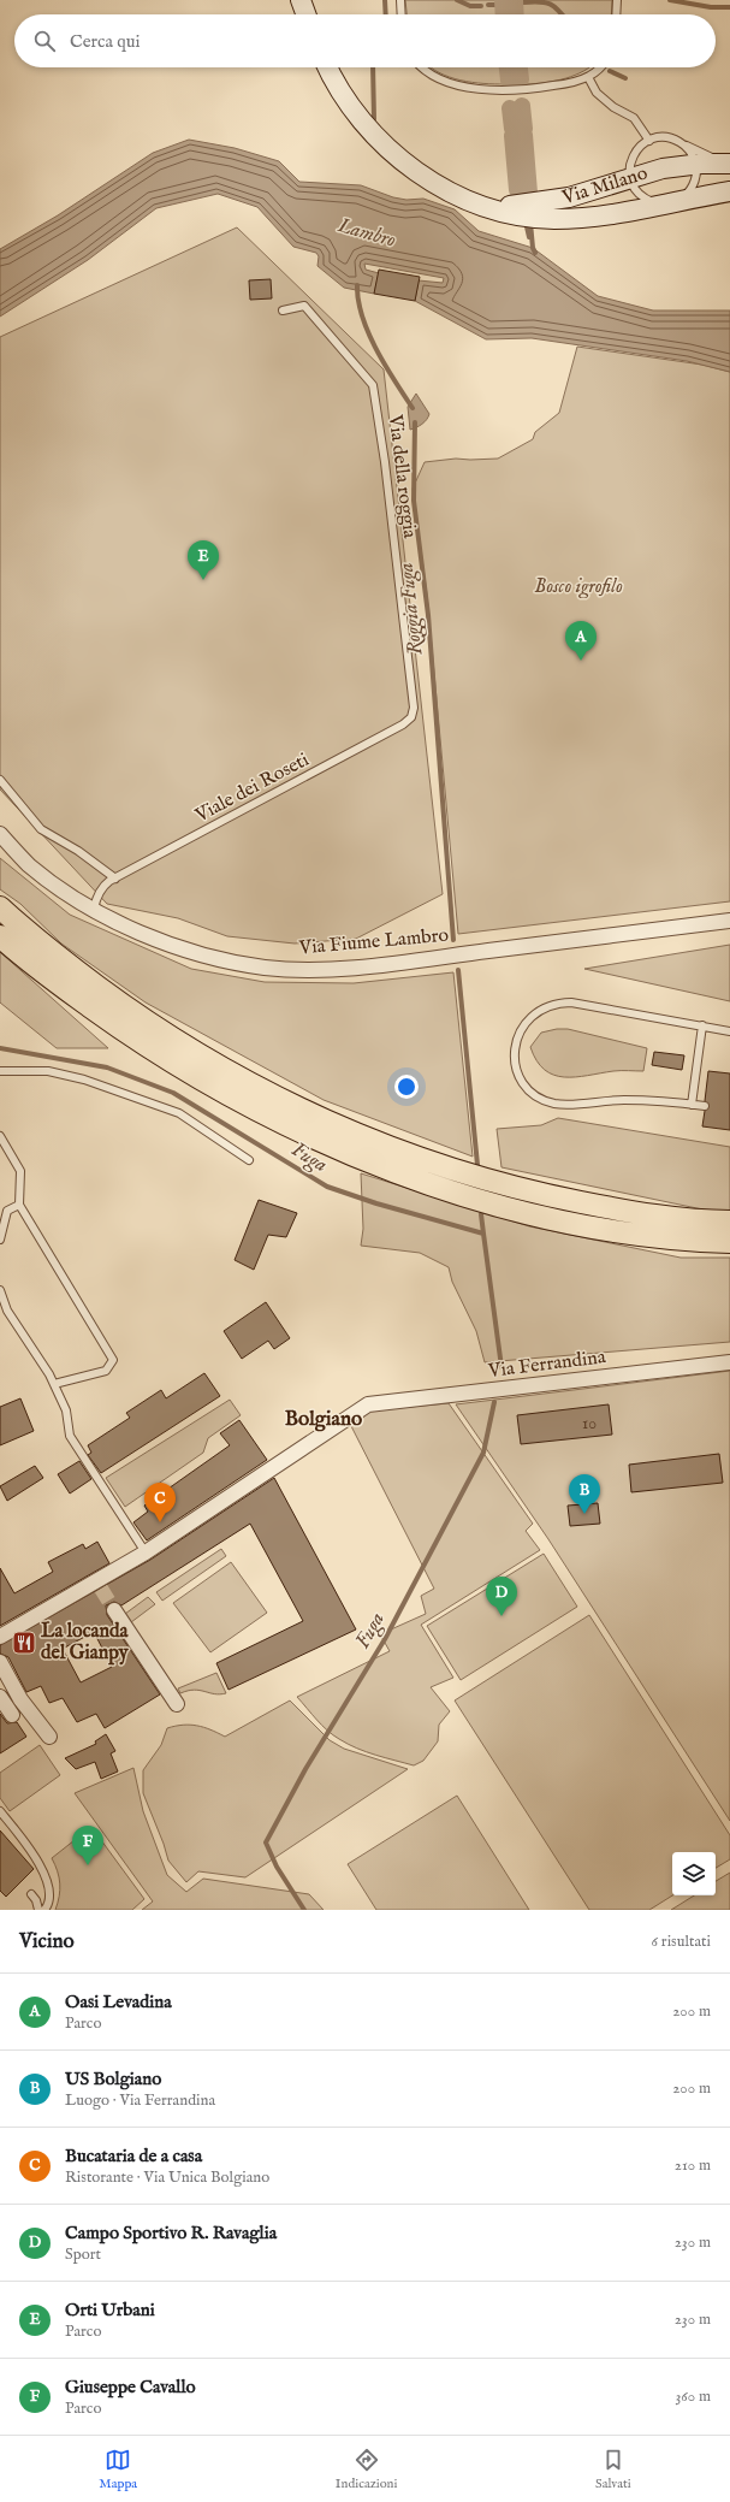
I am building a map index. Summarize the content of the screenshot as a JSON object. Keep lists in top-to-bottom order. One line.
{"streets":{"street":["Via Milano","Via Fiume Lambro","Via Ferrandina"],"lane":["Via della roggia","Viale dei Roseti"]},"crossings":[["Via della roggia","Viale dei Roseti"],["Viale dei Roseti","Via Fiume Lambro"]],"districts":["Bolgiano"],"water":["Lambro","Roggia Fuga","Fuga"],"parks":["Bosco igrofilo"],"places":{"restaurant":["La locanda del Gianpy"]},"house_numbers":["10"],"page":{"search":"Cerca qui","pins":["E","A","B","C","D","F"],"heading":["Vicino","6 risultati"],"list":[{"mark":"A","name":"Oasi Levadina","note":"Parco","value":"200 m"},{"mark":"B","name":"US Bolgiano","note":"Luogo · Via Ferrandina","value":"200 m"},{"mark":"C","name":"Bucataria de a casa","note":"Ristorante · Via Unica Bolgiano","value":"210 m"},{"mark":"D","name":"Campo Sportivo R. Ravaglia","note":"Sport","value":"230 m"},{"mark":"E","name":"Orti Urbani","note":"Parco","value":"230 m"},{"mark":"F","name":"Giuseppe Cavallo","note":"Parco","value":"360 m"}],"nav":["Mappa","Indicazioni","Salvati"]}}
